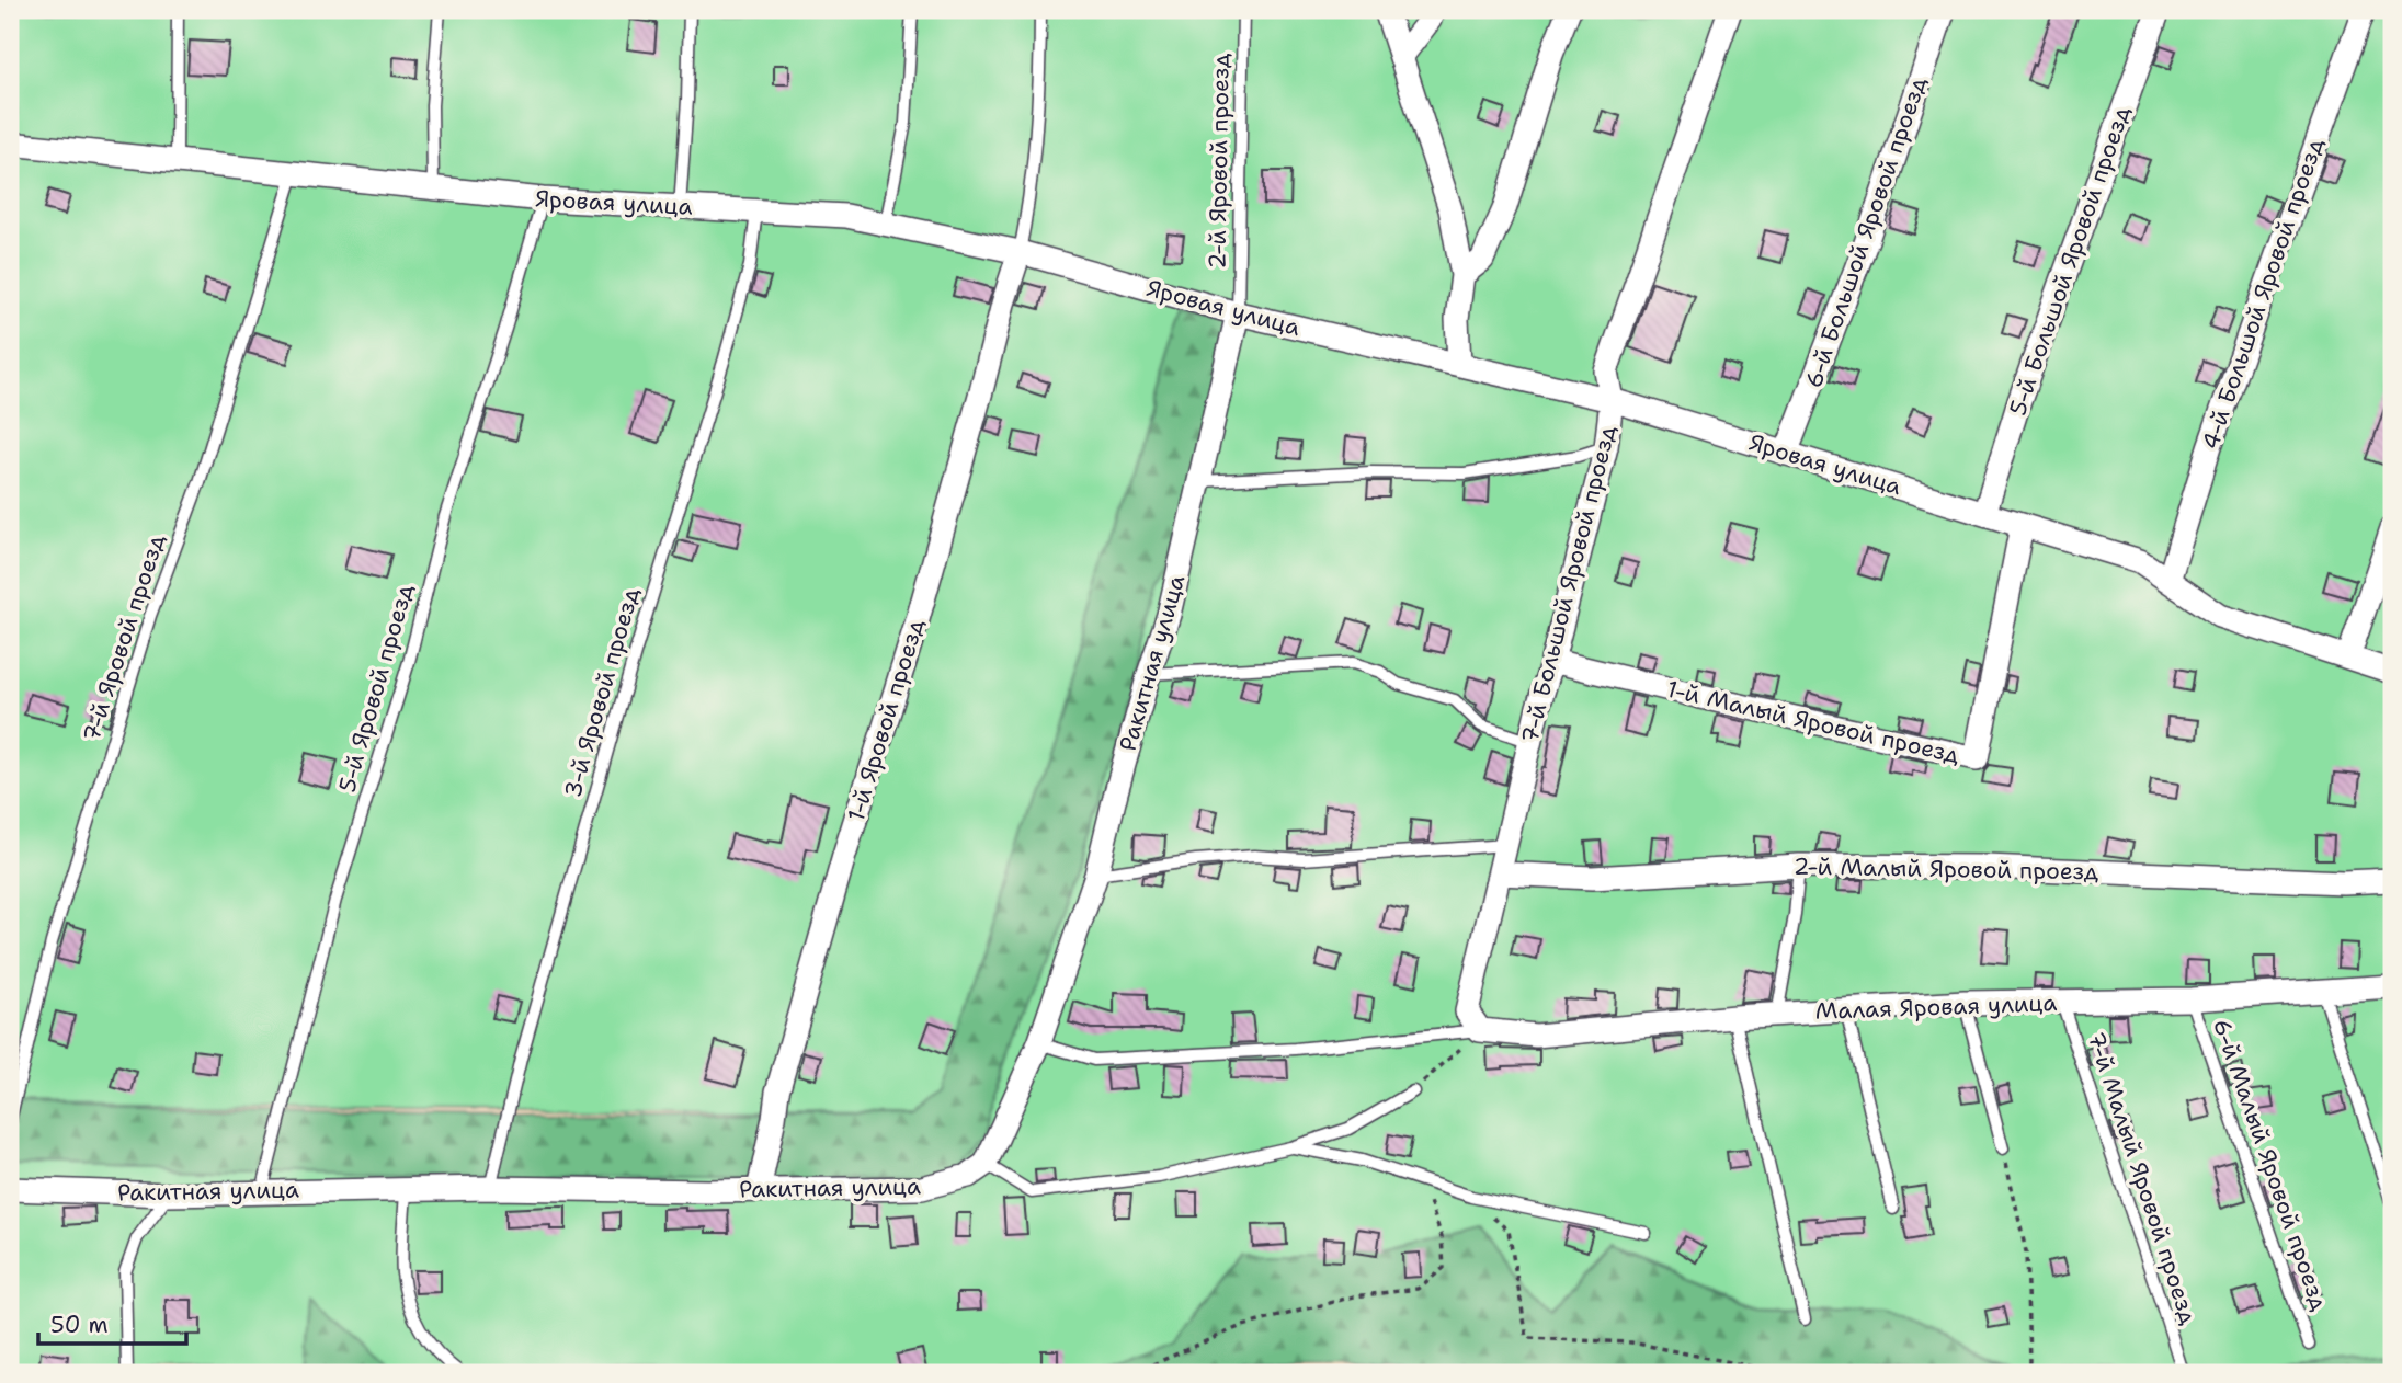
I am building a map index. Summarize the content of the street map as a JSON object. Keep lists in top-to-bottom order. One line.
{"streets":{"street":["Яровая улица","6-й Большой Яровой проезд","5-й Большой Яровой проезд","4-й Большой Яровой проезд","7-й Большой Яровой проезд","Ракитная улица","1-й Яровой проезд","1-й Малый Яровой проезд","2-й Малый Яровой проезд","Малая Яровая улица"],"lane":["2-й Яровой проезд","7-й Яровой проезд","5-й Яровой проезд","3-й Яровой проезд","6-й Малый Яровой проезд","7-й Малый Яровой проезд"]},"crossings":[["2-й Яровой проезд","Яровая улица"],["2-й Яровой проезд","Ракитная улица"],["Яровая улица","6-й Большой Яровой проезд"],["Яровая улица","5-й Большой Яровой проезд"],["Яровая улица","4-й Большой Яровой проезд"],["Яровая улица","7-й Большой Яровой проезд"],["Яровая улица","7-й Яровой проезд"],["Яровая улица","Ракитная улица"],["Яровая улица","5-й Яровой проезд"],["Яровая улица","3-й Яровой проезд"],["Яровая улица","1-й Яровой проезд"],["Яровая улица","1-й Малый Яровой проезд"],["7-й Большой Яровой проезд","1-й Малый Яровой проезд"],["7-й Большой Яровой проезд","2-й Малый Яровой проезд"],["7-й Большой Яровой проезд","Малая Яровая улица"],["Ракитная улица","5-й Яровой проезд"],["Ракитная улица","3-й Яровой проезд"],["Ракитная улица","1-й Яровой проезд"],["Малая Яровая улица","6-й Малый Яровой проезд"],["Малая Яровая улица","7-й Малый Яровой проезд"]],"scale_bar":"50 m"}
